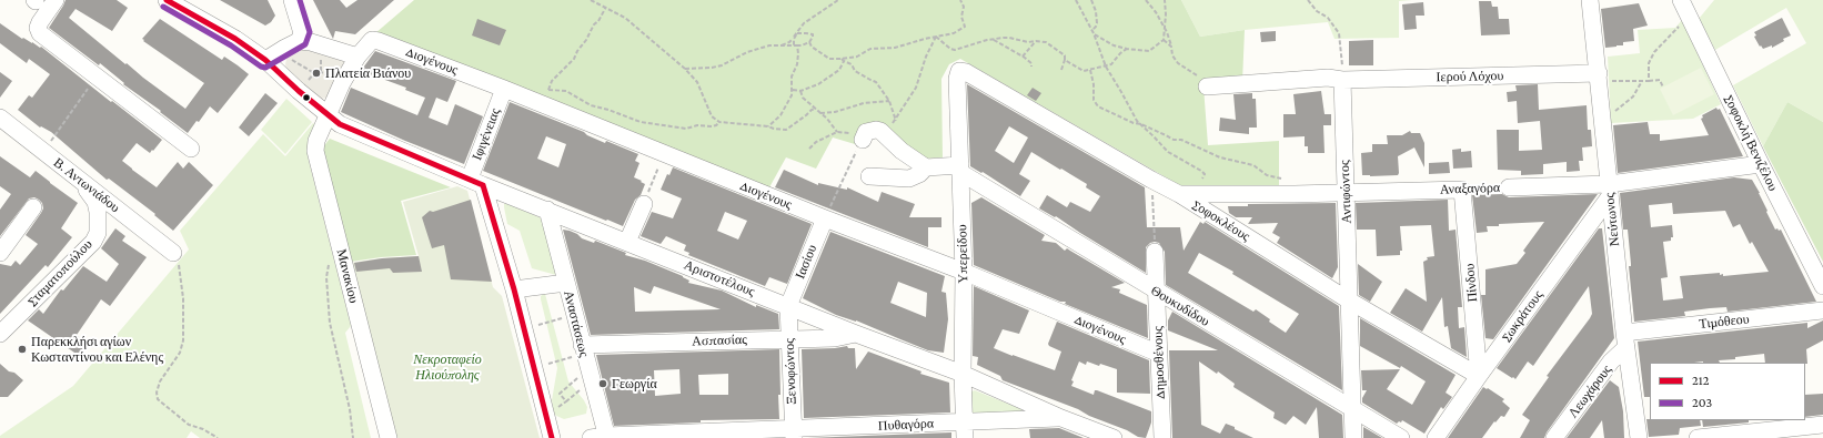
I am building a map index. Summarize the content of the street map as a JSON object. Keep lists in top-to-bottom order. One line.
{"streets":{"street":["Διογένους","Ιερού Λόχου","Ιφιγένειας","Σοφοκλή Βενιζέλου","Β. Αντωνιάδου","Αναξαγόρα","Αντιφώντος","Νεύτωνος","Σοφοκλέους","Υπερείδου","Ιασίου","Σταματοπούλου","Μανακίου","Αριστοτέλους","Πίνδου","Θουκυδίδου","Σωκράτους","Τιμόθεου","Αναστάσεως","Ασπασίας","Δημοσθένους","Ξενοφώντος","Λεωχάρους","Πυθαγόρα"]},"crossings":[["Διογένους","Ιφιγένειας"],["Διογένους","Υπερείδου"],["Διογένους","Ιασίου"],["Διογένους","Μανακίου"],["Διογένους","Δημοσθένους"],["Ιερού Λόχου","Αντιφώντος"],["Ιερού Λόχου","Νεύτωνος"],["Ιφιγένειας","Αριστοτέλους"],["Σοφοκλή Βενιζέλου","Αναξαγόρα"],["Β. Αντωνιάδου","Σταματοπούλου"],["Αναξαγόρα","Αντιφώντος"],["Αναξαγόρα","Νεύτωνος"],["Αναξαγόρα","Σοφοκλέους"],["Αναξαγόρα","Πίνδου"],["Αναξαγόρα","Σωκράτους"],["Αντιφώντος","Σοφοκλέους"],["Αντιφώντος","Θουκυδίδου"],["Νεύτωνος","Σωκράτους"],["Νεύτωνος","Τιμόθεου"],["Νεύτωνος","Λεωχάρους"],["Σοφοκλέους","Υπερείδου"],["Σοφοκλέους","Πίνδου"],["Σοφοκλέους","Σωκράτους"],["Υπερείδου","Αριστοτέλους"],["Υπερείδου","Θουκυδίδου"],["Υπερείδου","Πυθαγόρα"],["Ιασίου","Αριστοτέλους"],["Ιασίου","Ξενοφώντος"],["Μανακίου","Αριστοτέλους"],["Αριστοτέλους","Αναστάσεως"],["Αριστοτέλους","Ασπασίας"],["Αριστοτέλους","Ξενοφώντος"],["Αριστοτέλους","Πυθαγόρα"],["Πίνδου","Σωκράτους"],["Θουκυδίδου","Δημοσθένους"],["Τιμόθεου","Λεωχάρους"],["Αναστάσεως","Ασπασίας"],["Αναστάσεως","Πυθαγόρα"],["Ασπασίας","Ξενοφώντος"],["Ξενοφώντος","Πυθαγόρα"]],"parks":["Νεκροταφείο Ηλιούπολης"],"places":["Πλατεία Βιάνου","Παρεκκλήσι αγίων Κωσταντίνου και Ελένης","Γεωργία"],"lines":["transit line 212","transit line 203"],"legend":["212","203"]}
